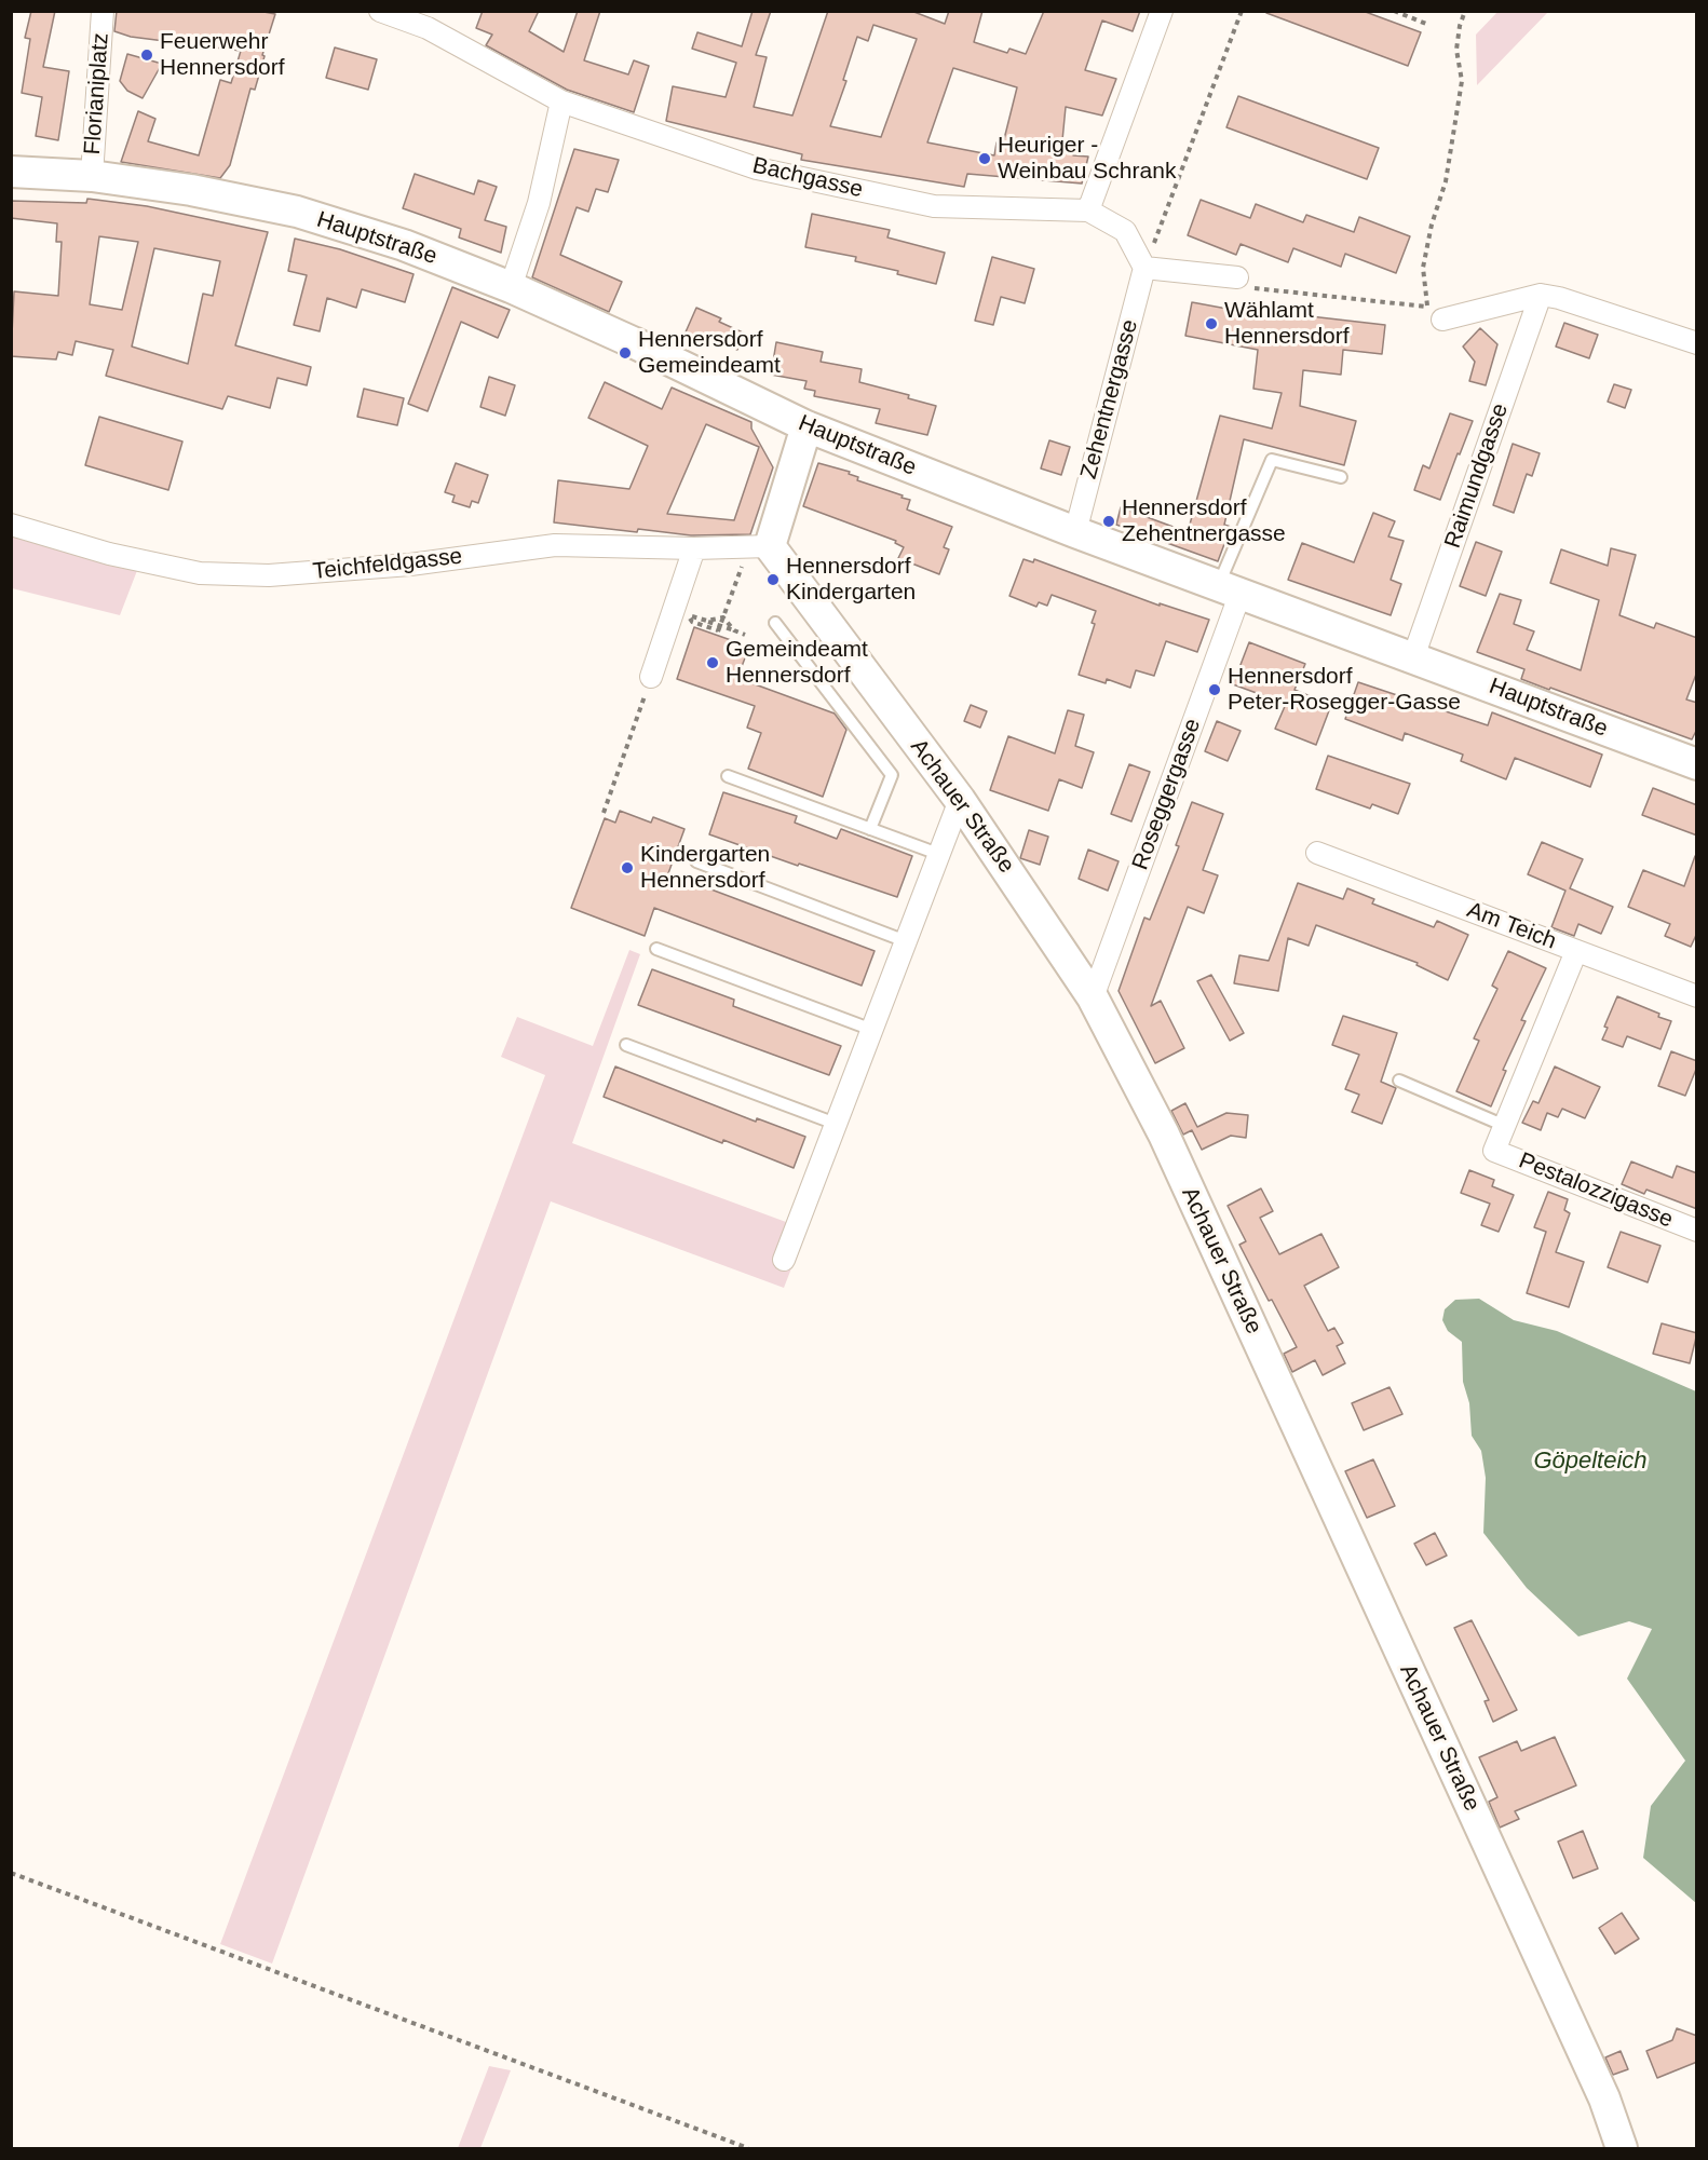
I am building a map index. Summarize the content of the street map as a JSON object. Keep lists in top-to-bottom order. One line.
{"streets":{"street":["Florianiplatz","Bachgasse","Hauptstraße","Zehentnergasse","Raimundgasse","Teichfeldgasse","Roseggergasse","Achauer Straße","Am Teich","Pestalozzigasse"]},"crossings":[["Florianiplatz","Hauptstraße"],["Bachgasse","Zehentnergasse"],["Hauptstraße","Zehentnergasse"],["Hauptstraße","Raimundgasse"],["Hauptstraße","Roseggergasse"],["Teichfeldgasse","Achauer Straße"],["Roseggergasse","Achauer Straße"],["Am Teich","Pestalozzigasse"]],"water":["Göpelteich"],"places":["Feuerwehr Hennersdorf","Heuriger - Weinbau Schrank","Wählamt Hennersdorf","Hennersdorf Gemeindeamt","Hennersdorf Zehentnergasse","Hennersdorf Kindergarten","Gemeindeamt Hennersdorf","Hennersdorf Peter-Rosegger-Gasse","Kindergarten Hennersdorf"]}
